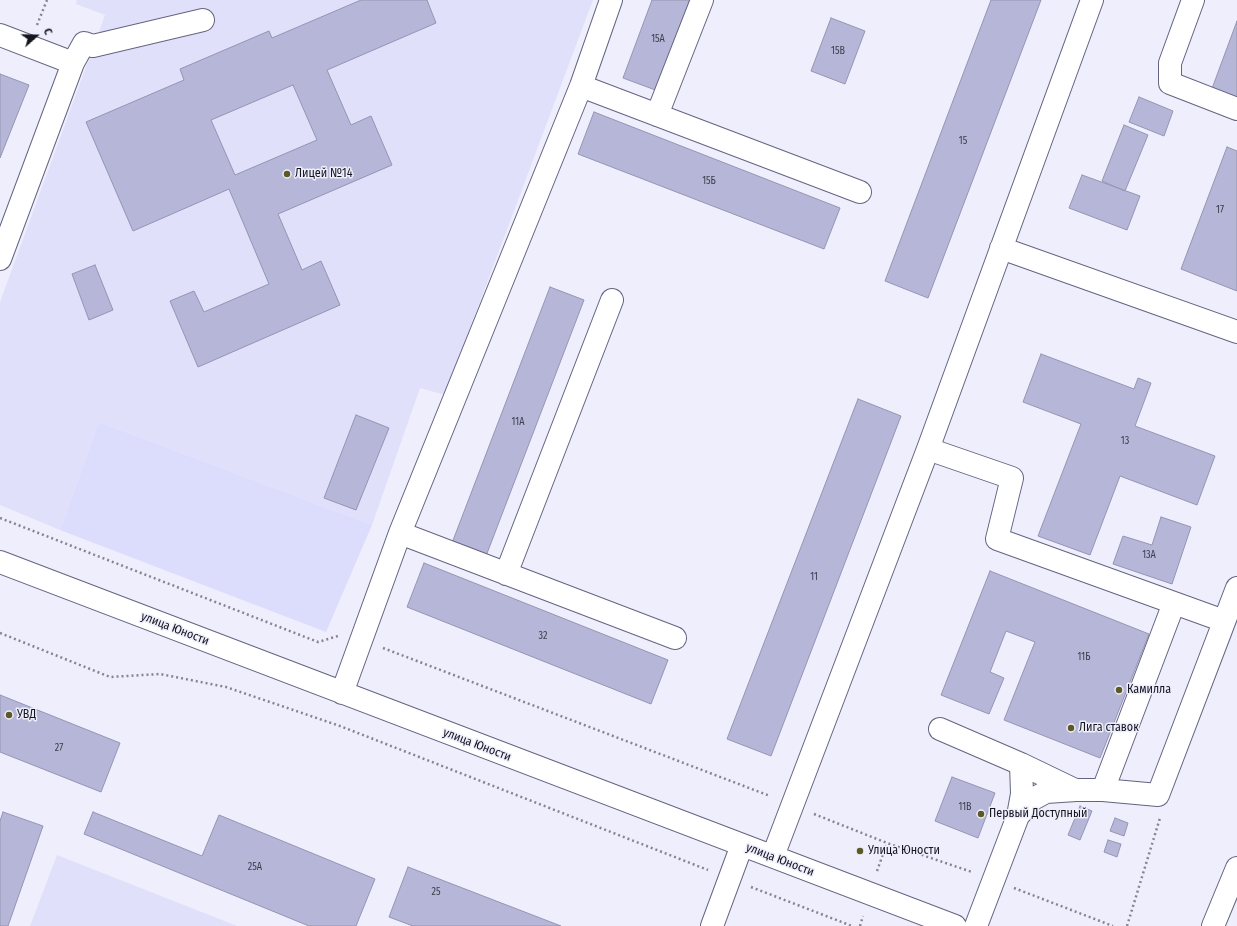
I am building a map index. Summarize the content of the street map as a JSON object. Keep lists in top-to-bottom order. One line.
{"streets":{"street":["улица Юности"]},"places":["Лицей №14","Камилла","УВД","Лига ставок","Первый Доступный","Улица Юности"],"house_numbers":["15А","15В","15","15Б","17","11А","13","13А","11","32","11Б","27","11В","25А","25"],"north":"right"}
